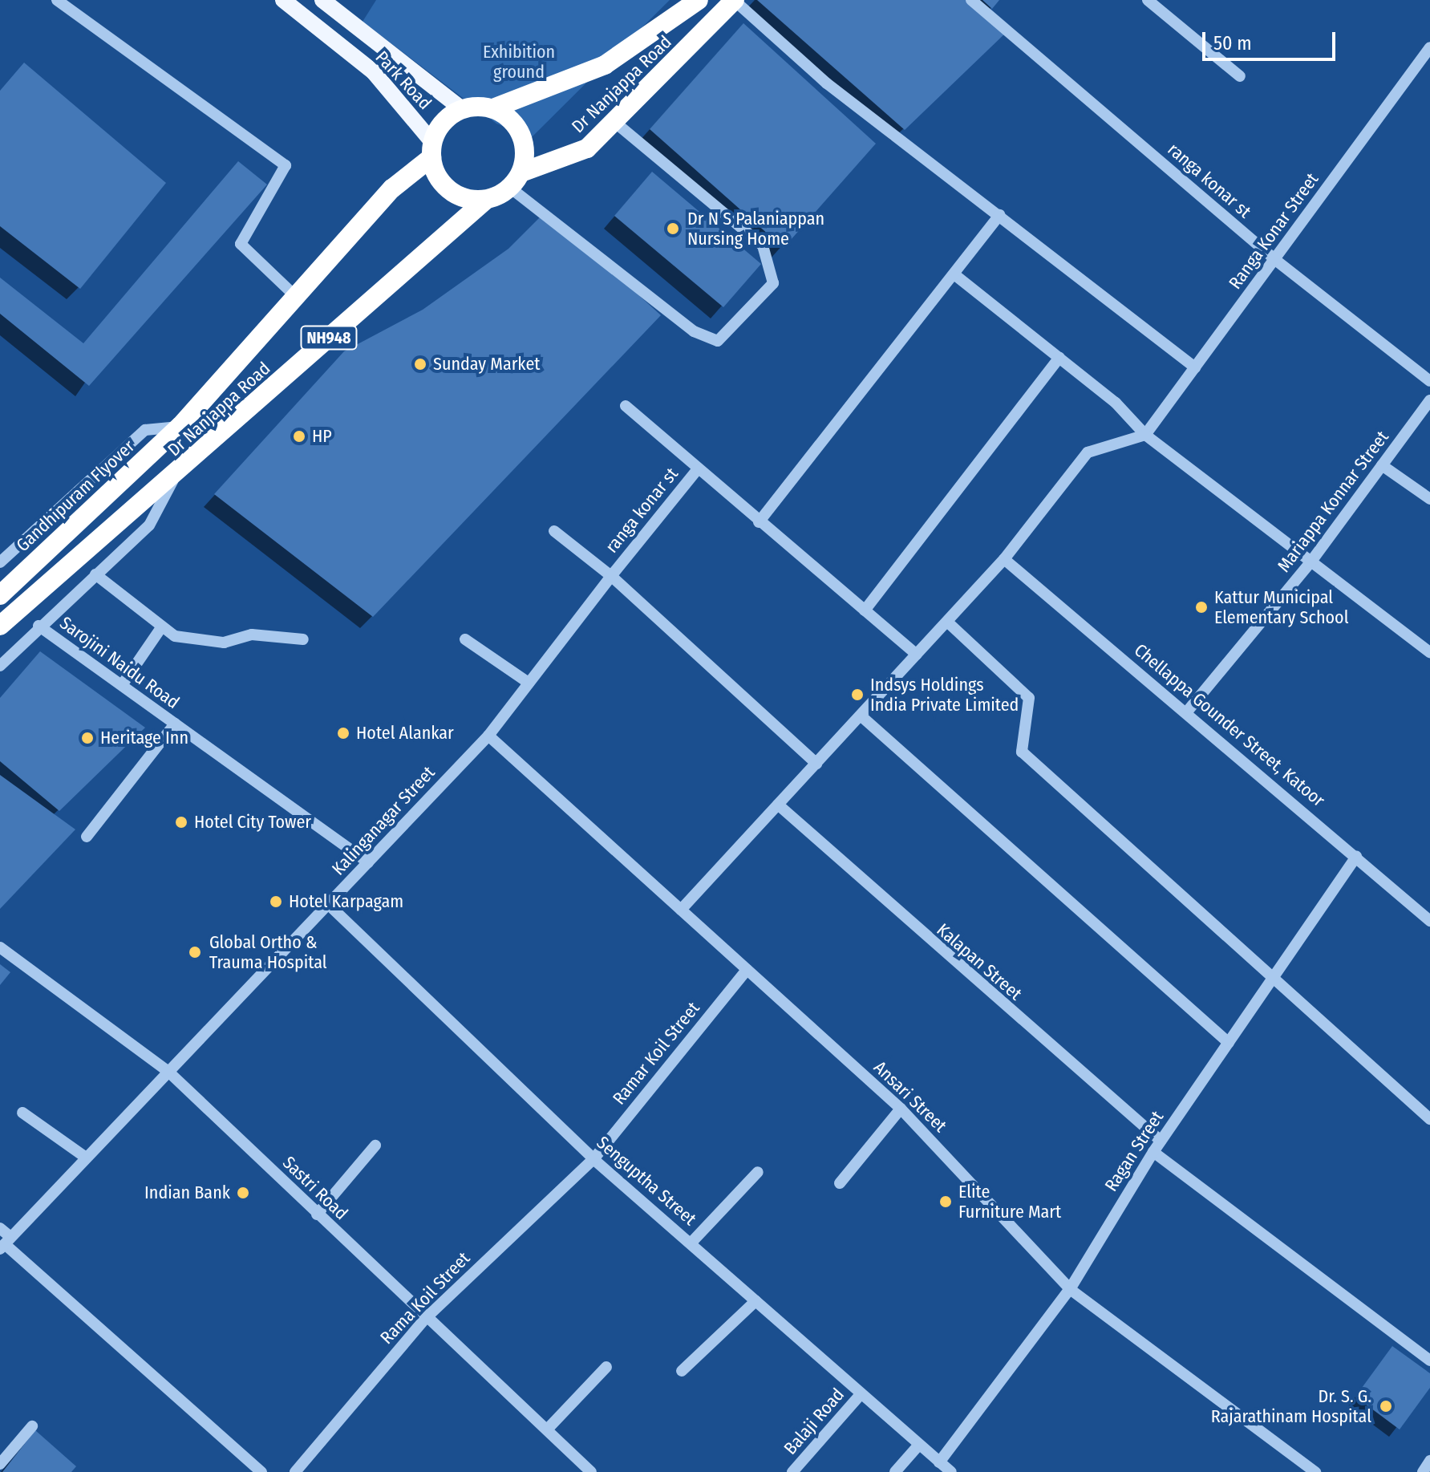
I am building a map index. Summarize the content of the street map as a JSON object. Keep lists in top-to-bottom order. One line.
{"streets":{"highway":["Dr Nanjappa Road","NH948","Gandhipuram Flyover"],"main road":["Park Road"],"street":["ranga konar st","Ranga Konar Street","Mariappa Konnar Street","Sarojini Naidu Road","Chellappa Gounder Street, Katoor","Kalinganagar Street","Kalapan Street","Ramar Koil Street","Ansari Street","Ragan Street","Senguptha Street","Sastri Road","Rama Koil Street","Balaji Road"]},"crossings":[["Park Road","Dr Nanjappa Road"],["Park Road","NH948"],["Dr Nanjappa Road","NH948"],["Dr Nanjappa Road","Gandhipuram Flyover"],["Dr Nanjappa Road","Sarojini Naidu Road"],["ranga konar st","Ranga Konar Street"],["ranga konar st","Kalinganagar Street"],["Mariappa Konnar Street","Chellappa Gounder Street, Katoor"],["Sarojini Naidu Road","Kalinganagar Street"],["Chellappa Gounder Street, Katoor","Ragan Street"],["Kalinganagar Street","Ansari Street"],["Kalinganagar Street","Senguptha Street"],["Kalinganagar Street","Sastri Road"],["Kalapan Street","Ragan Street"],["Ramar Koil Street","Ansari Street"],["Ramar Koil Street","Senguptha Street"],["Ramar Koil Street","Rama Koil Street"],["Ansari Street","Ragan Street"],["Ragan Street","Senguptha Street"],["Senguptha Street","Rama Koil Street"],["Senguptha Street","Balaji Road"],["Sastri Road","Rama Koil Street"]],"parks":["Exhibition ground"],"places":["Dr N S Palaniappan Nursing Home","Sunday Market","HP","Kattur Municipal Elementary School","Indsys Holdings India Private Limited","Hotel Alankar","Heritage Inn","Hotel City Tower","Hotel Karpagam","Global Ortho & Trauma Hospital","Indian Bank","Elite Furniture Mart","Dr. S. G. Rajarathinam Hospital"],"scale_bar":"50 m"}
